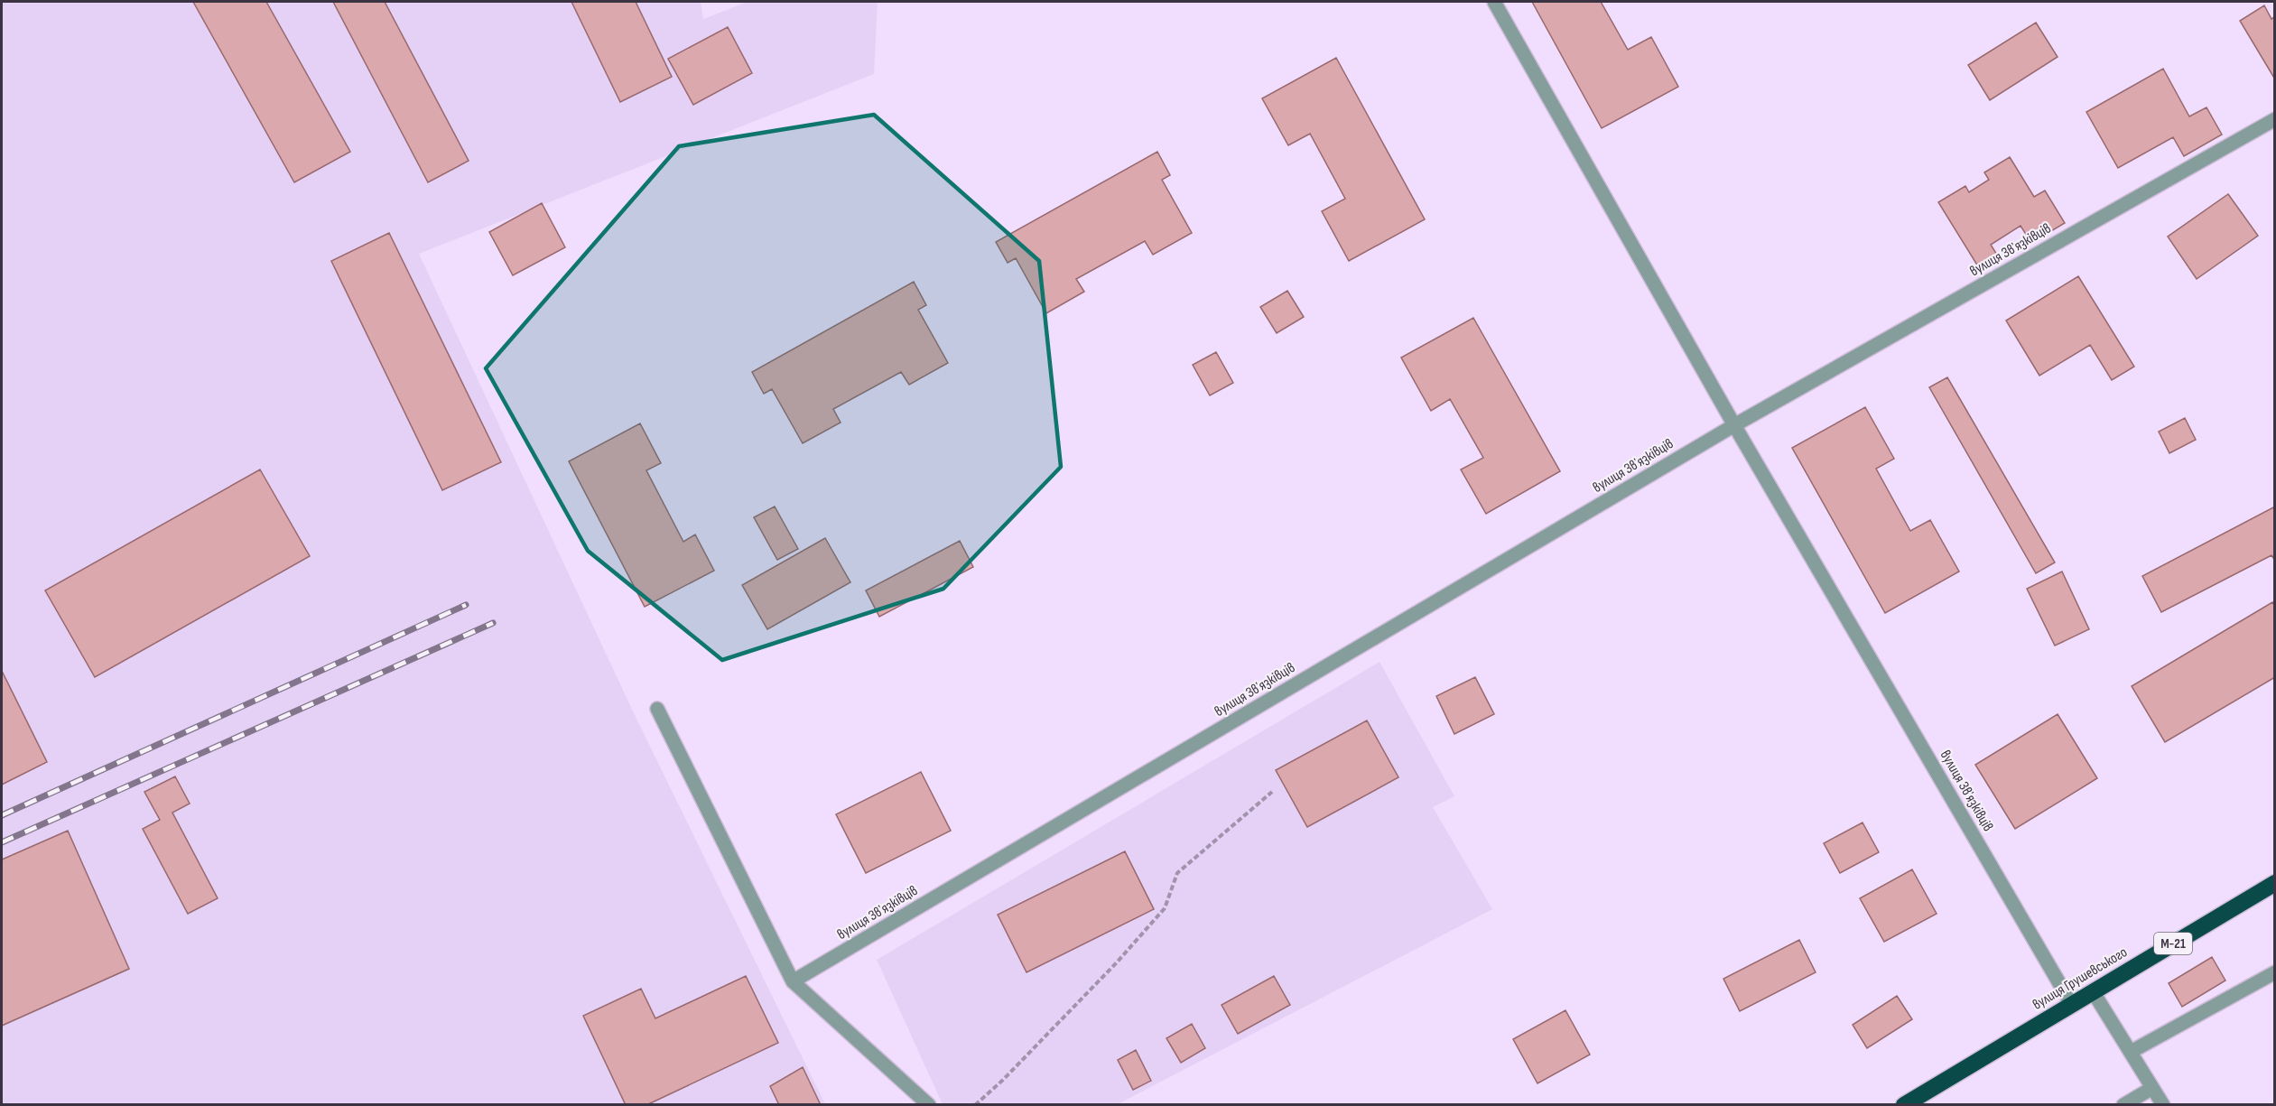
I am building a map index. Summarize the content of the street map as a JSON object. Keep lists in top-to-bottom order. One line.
{"streets":{"highway":["М-21","вулиця Грушевського"],"street":["вулиця Звʼязківців"]},"crossings":[["вулиця Звʼязківців","вулиця Грушевського"]]}
